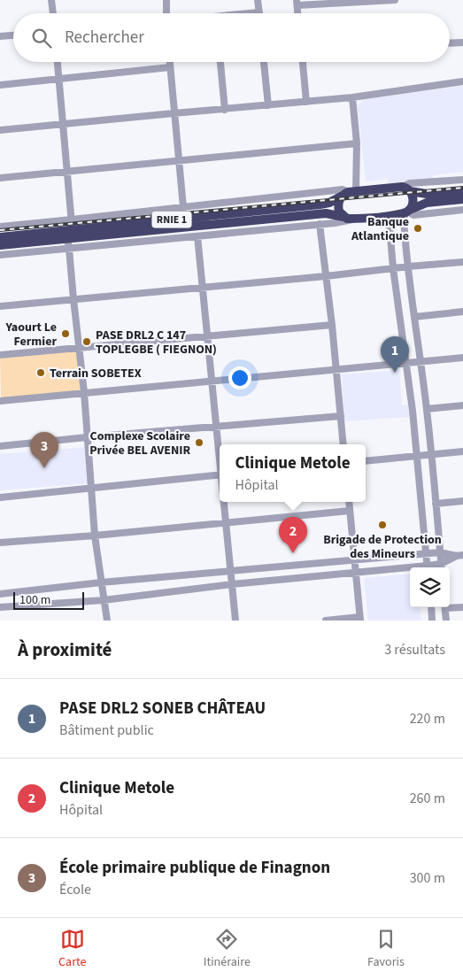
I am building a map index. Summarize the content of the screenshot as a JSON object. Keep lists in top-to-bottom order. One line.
{"streets":{"highway":["RNIE 1"]},"places":["Banque Atlantique","Yaourt Le Fermier","PASE DRL2 C 147 TOPLEGBE ( FIEGNON)","Terrain SOBETEX","Complexe Scolaire Privée BEL AVENIR","Brigade de Protection des Mineurs"],"scale_bar":"100 m","page":{"search":"Rechercher","pins":["1","3","2"],"popup":["Clinique Metole","Hôpital"],"scale":"100 m","heading":["À proximité","3 résultats"],"list":[{"mark":"1","name":"PASE DRL2 SONEB CHÂTEAU","note":"Bâtiment public","value":"220 m"},{"mark":"2","name":"Clinique Metole","note":"Hôpital","value":"260 m"},{"mark":"3","name":"École primaire publique de Finagnon","note":"École","value":"300 m"}],"nav":["Carte","Itinéraire","Favoris"]}}
